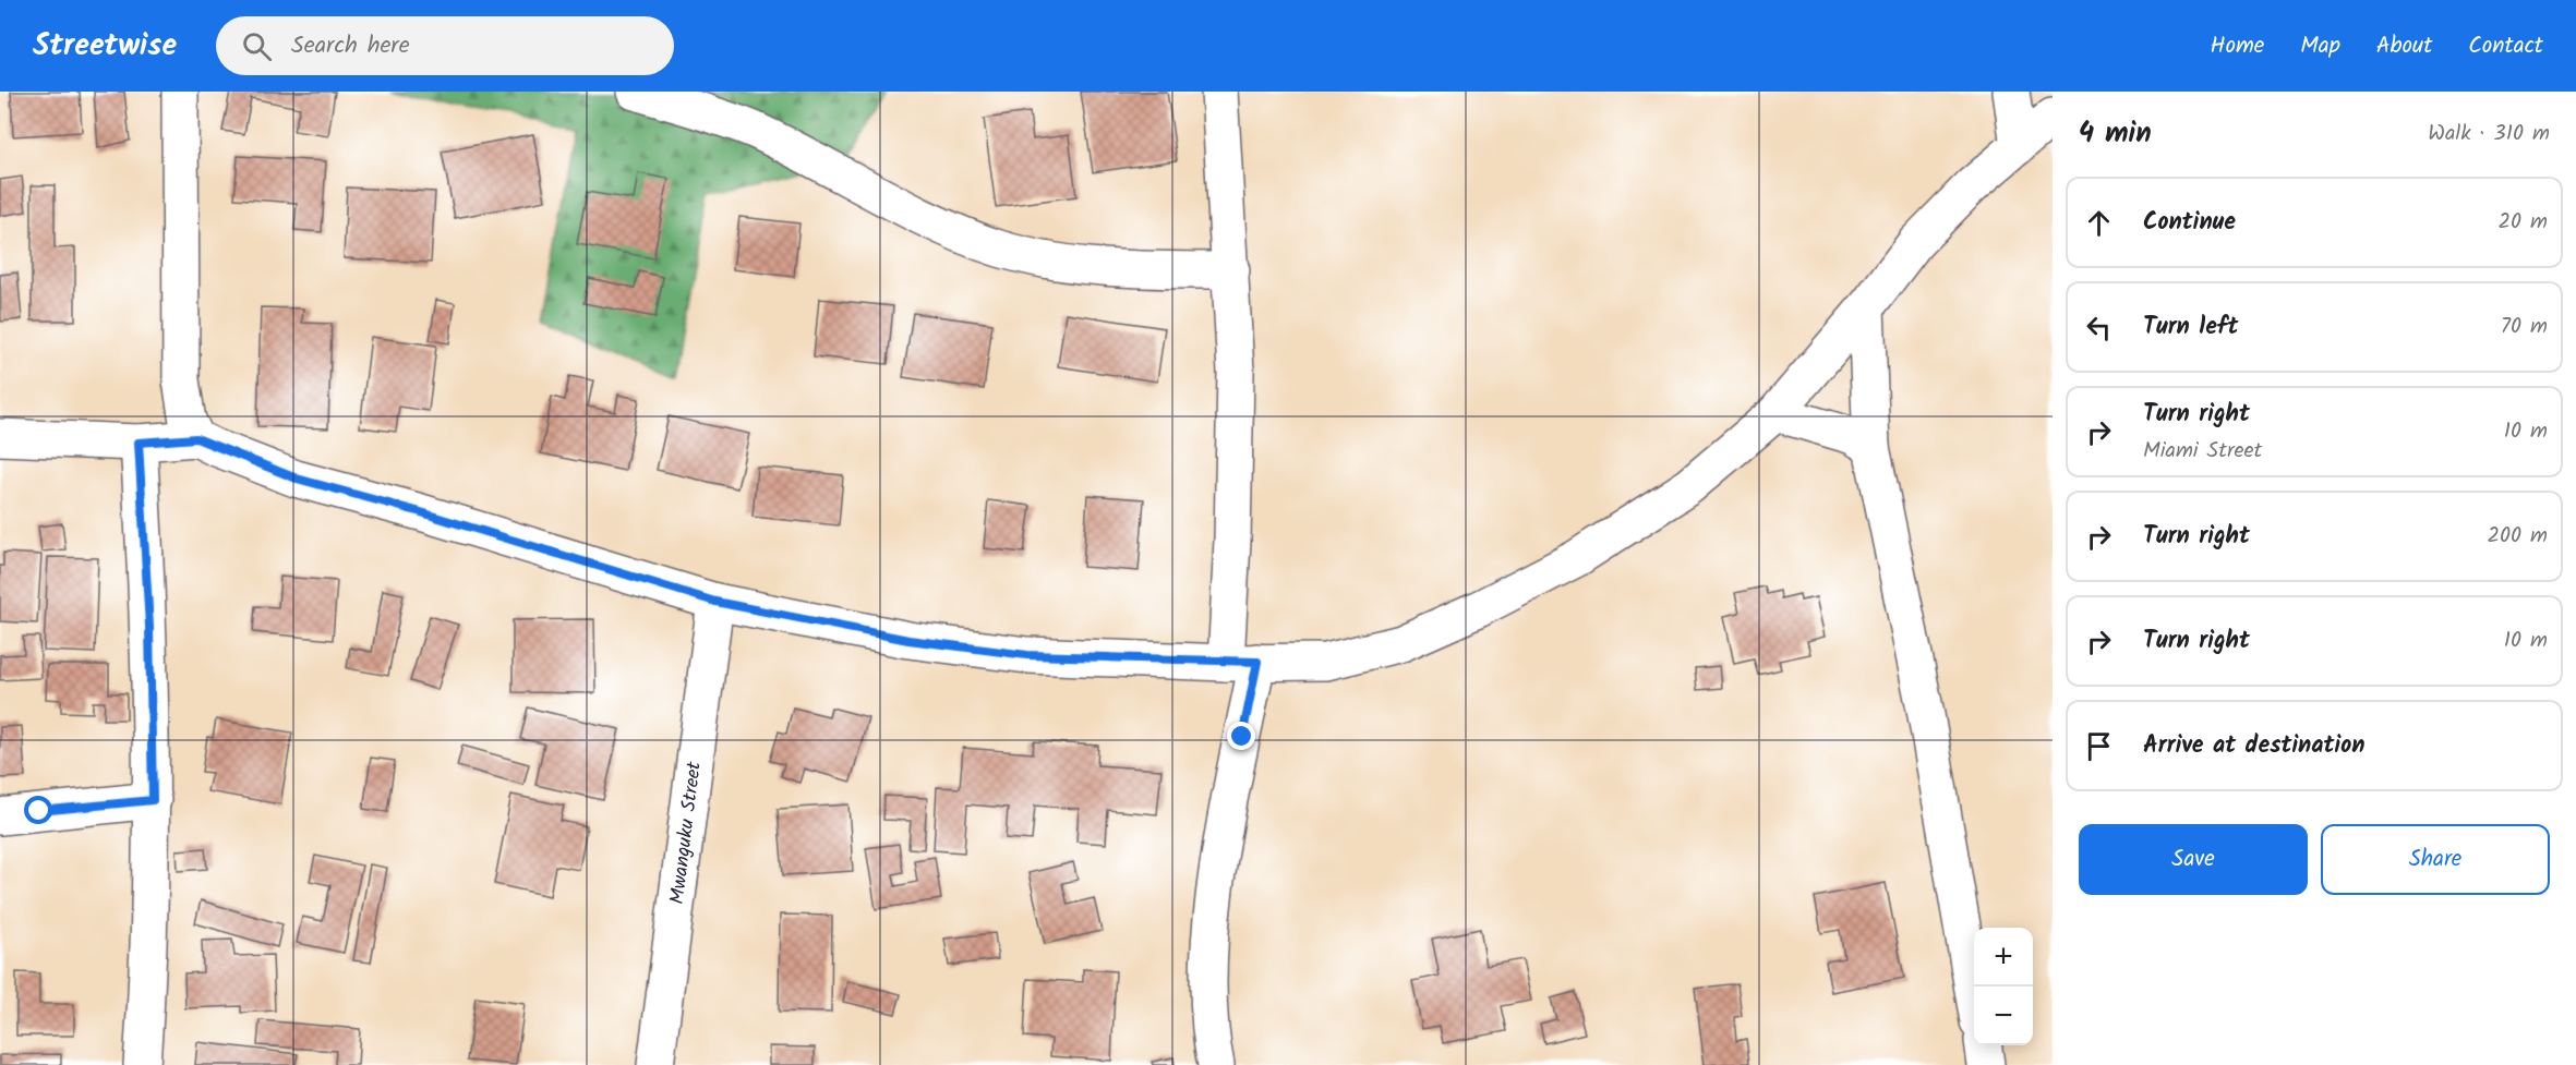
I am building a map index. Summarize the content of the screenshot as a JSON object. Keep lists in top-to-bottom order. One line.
{"streets":{"street":["Mwanguku Street"]},"page":{"header":"Streetwise","search":"Search here","nav":["Home","Map","About","Contact"],"heading":["4 min","Walk · 310 m"],"list":[["Continue","20 m"],["Turn left","70 m"],["Turn right","Miami Street","10 m"],["Turn right","200 m"],["Turn right","10 m"],"Arrive at destination"],"buttons":["Save","Share"],"map_buttons":["+","−"]}}
